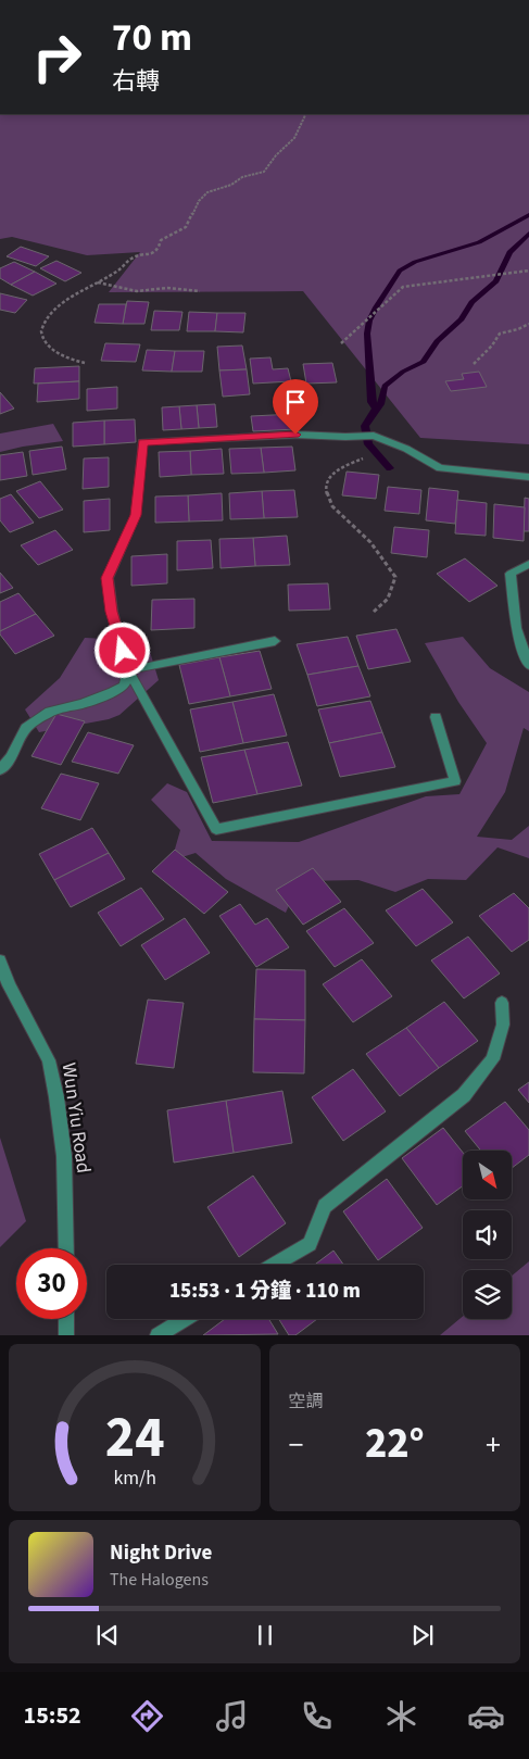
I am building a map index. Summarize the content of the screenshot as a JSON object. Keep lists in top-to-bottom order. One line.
{"streets":{"street":["Wun Yiu Road"]},"north":"bottom right","page":{"turn":["70 m","右轉"],"limit":"30","trip":"15:53 · 1 分鐘 · 110 m","tile":"空調","heat":["−","22°","+"],"song":["Night Drive","The Halogens"],"tabs":"15:52","gauge":["24","km/h"]}}
